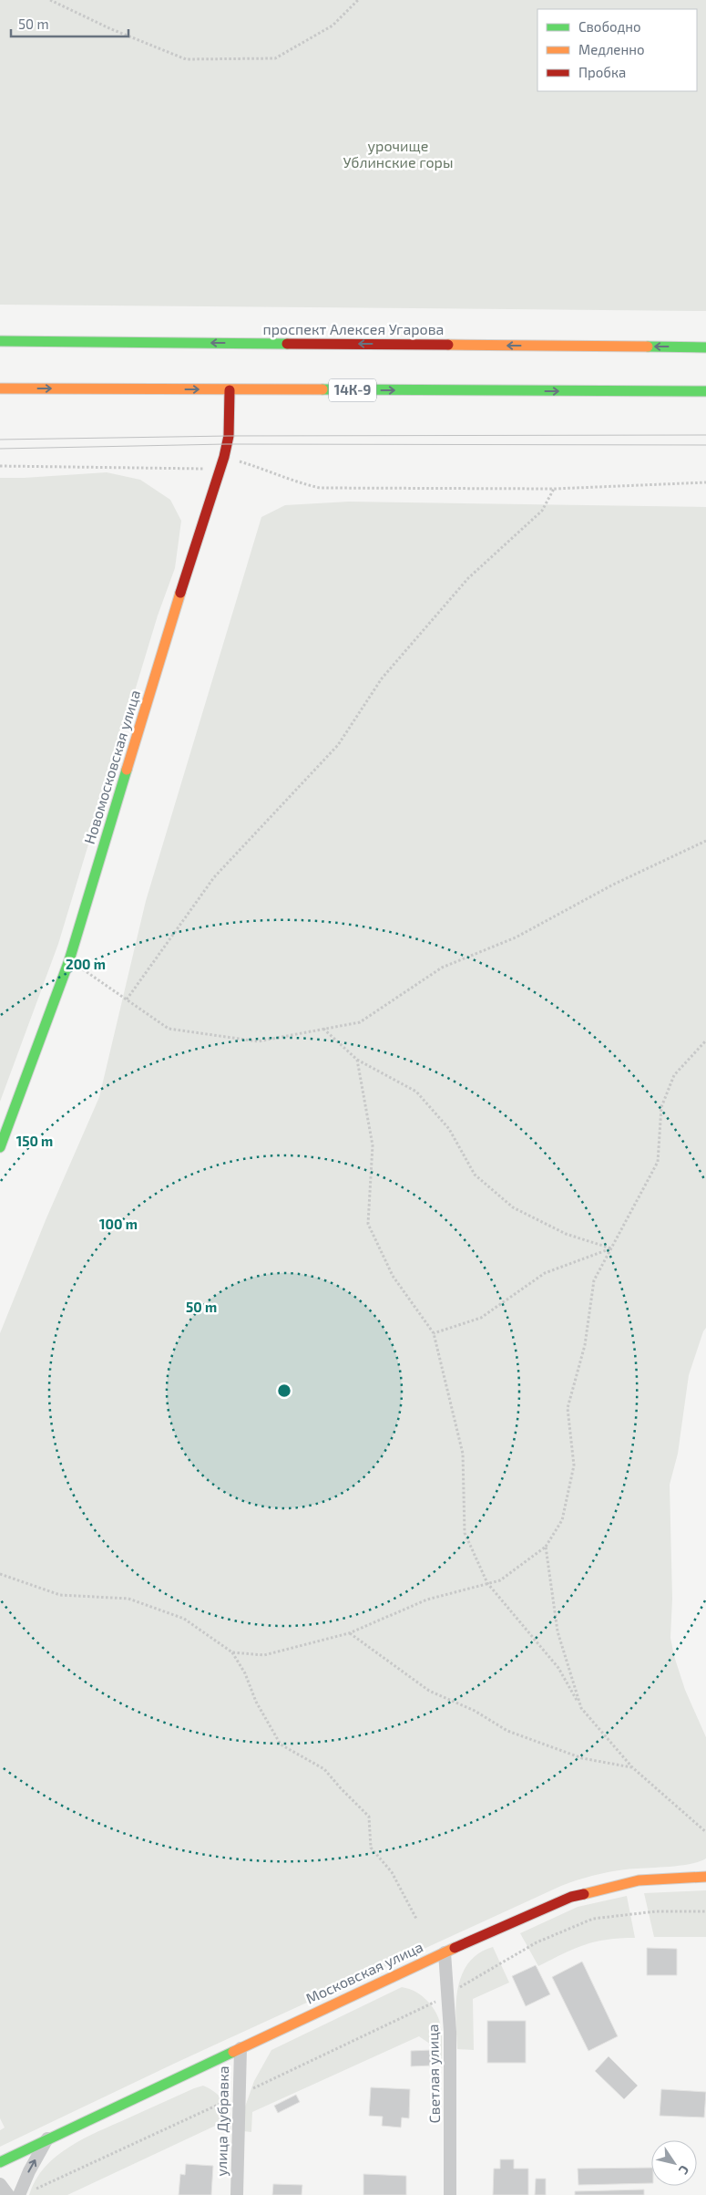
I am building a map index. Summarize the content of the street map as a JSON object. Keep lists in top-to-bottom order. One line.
{"streets":{"street":["проспект Алексея Угарова","14К-9","Новомосковская улица","Московская улица","Светлая улица","улица Дубравка"]},"crossings":[["14К-9","Новомосковская улица"],["Московская улица","Светлая улица"],["Московская улица","улица Дубравка"]],"parks":["урочище Ублинские горы"],"legend":["Свободно","Медленно","Пробка"],"scale_bar":"50 m","north":"bottom right","rings":["200 m","150 m","100 m","50 m"]}
